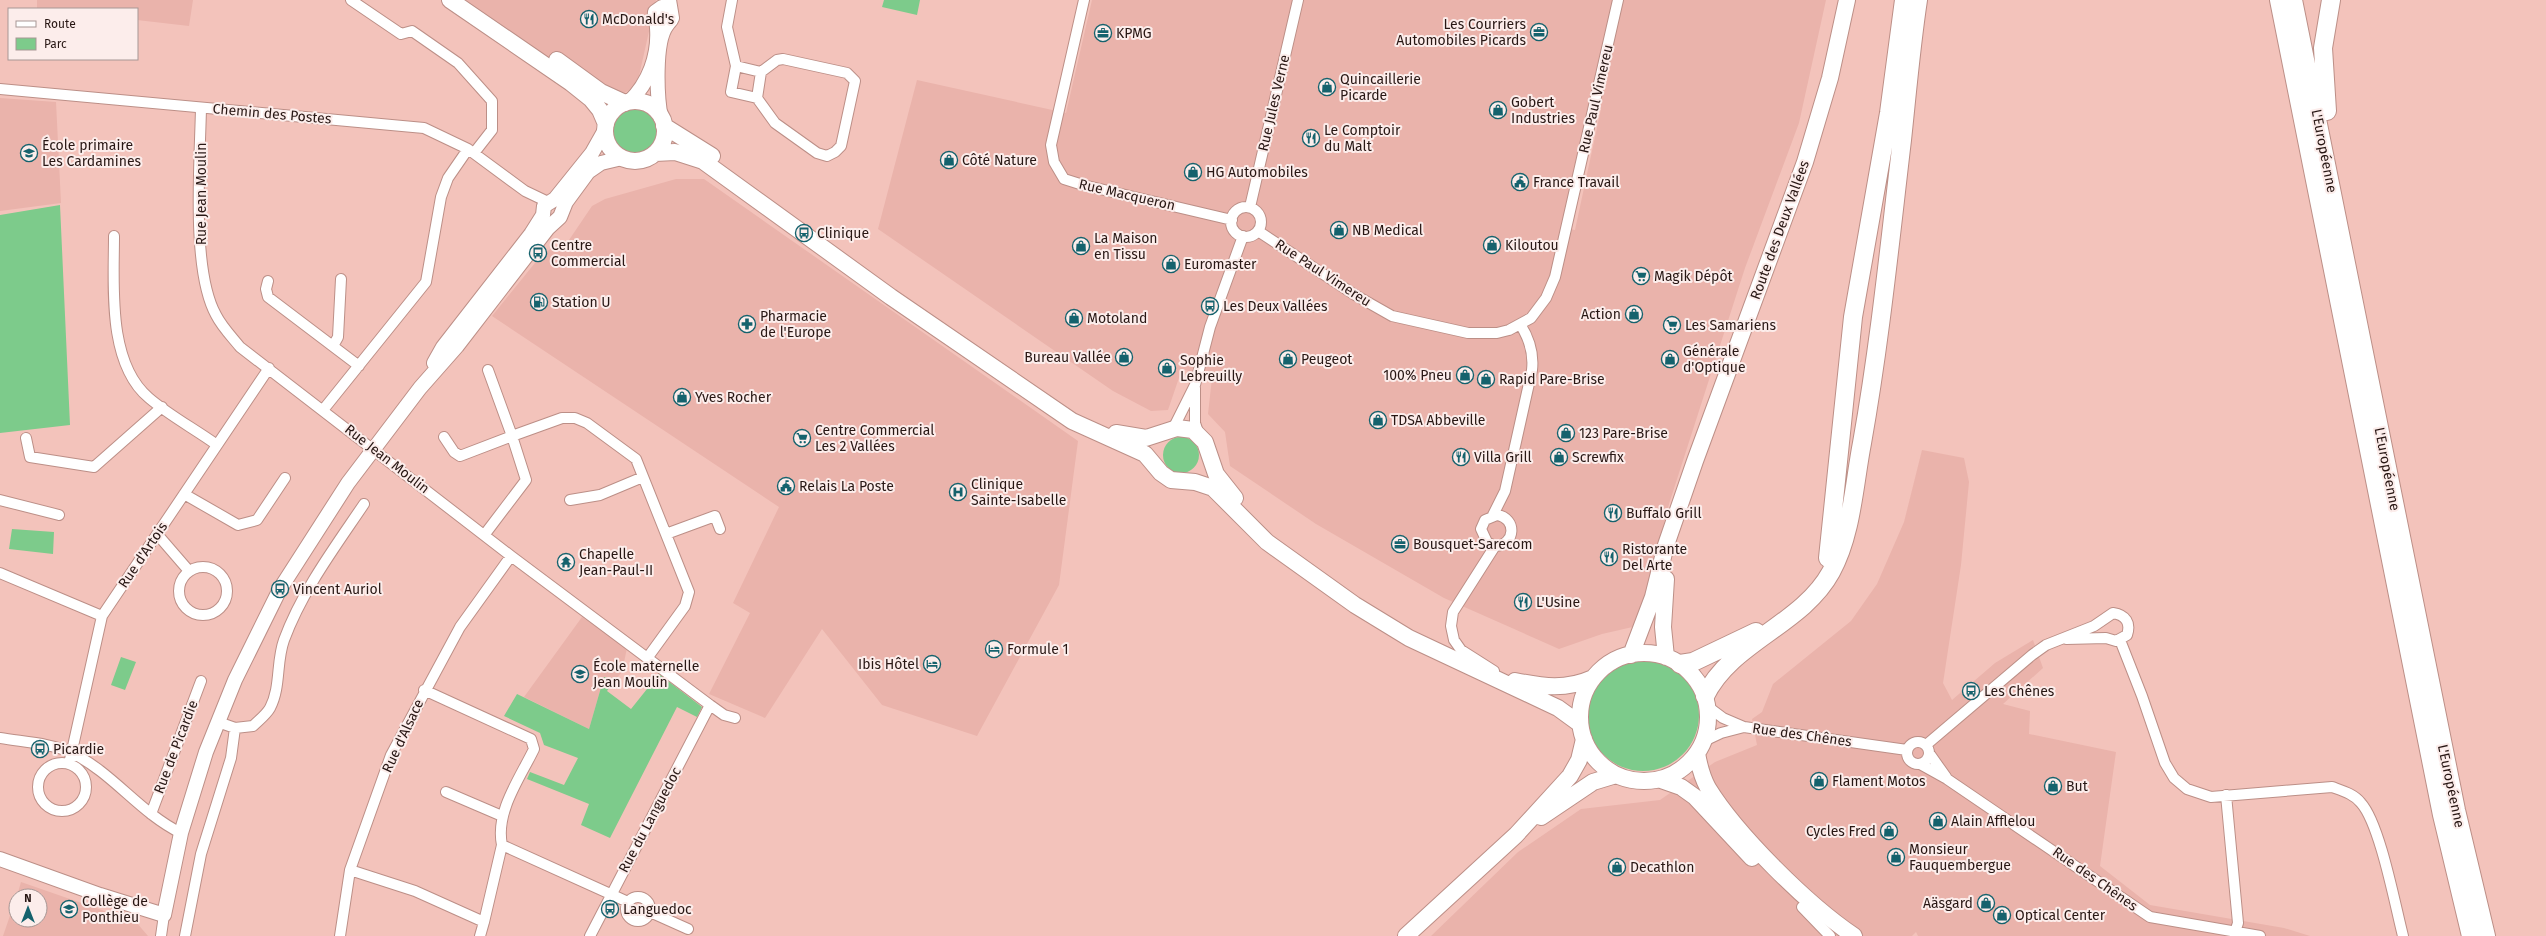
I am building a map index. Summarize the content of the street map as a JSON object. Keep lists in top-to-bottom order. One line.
{"streets":{"highway":["L'Européenne"],"main road":["Route des Deux Vallées"],"street":["Rue Paul Vimereu","Rue Jules Verne","Chemin des Postes","Rue Jean Moulin","Rue Macqueron","Rue d'Artois","Rue des Chênes","Rue d'Alsace","Rue de Picardie","Rue du Languedoc"]},"crossings":[["Rue Paul Vimereu","Rue Jules Verne"],["Rue Paul Vimereu","Rue Macqueron"],["Rue Jules Verne","Rue Macqueron"],["Chemin des Postes","Rue Jean Moulin"],["Rue Jean Moulin","Rue d'Artois"],["Rue Jean Moulin","Rue d'Alsace"],["Rue Jean Moulin","Rue du Languedoc"],["Route des Deux Vallées","Rue des Chênes"],["Rue d'Artois","Rue de Picardie"]],"places":{"restaurant":["McDonald's","Le Comptoir du Malt","Villa Grill","Buffalo Grill","Ristorante Del Arte","L'Usine"],"office":["Les Courriers Automobiles Picards","KPMG","Bousquet-Sarecom"],"shop":["Quincaillerie Picarde","Gobert Industries","Côté Nature","HG Automobiles","NB Medical","Kiloutou","La Maison en Tissu","Euromaster","Action","Motoland","Bureau Vallée","Peugeot","Générale d'Optique","Sophie Lebreuilly","100% Pneu","Rapid Pare-Brise","Yves Rocher","TDSA Abbeville","123 Pare-Brise","Screwfix","Flament Motos","But","Alain Afflelou","Cycles Fred","Monsieur Fauquembergue","Decathlon","Aäsgard","Optical Center"],"school or university":["École primaire Les Cardamines","École maternelle Jean Moulin","Collège de Ponthieu"],"public building":["France Travail","Relais La Poste"],"bus stop":["Clinique","Centre Commercial","Les Deux Vallées","Vincent Auriol","Les Chênes","Picardie","Languedoc"],"supermarket":["Magik Dépôt","Les Samariens","Centre Commercial Les 2 Vallées"],"fuel station":["Station U"],"pharmacy":["Pharmacie de l'Europe"],"hospital":["Clinique Sainte-Isabelle"],"temple":["Chapelle Jean-Paul-II"],"hotel":["Formule 1","Ibis Hôtel"]},"legend":["Route","Parc"],"north":"top"}
